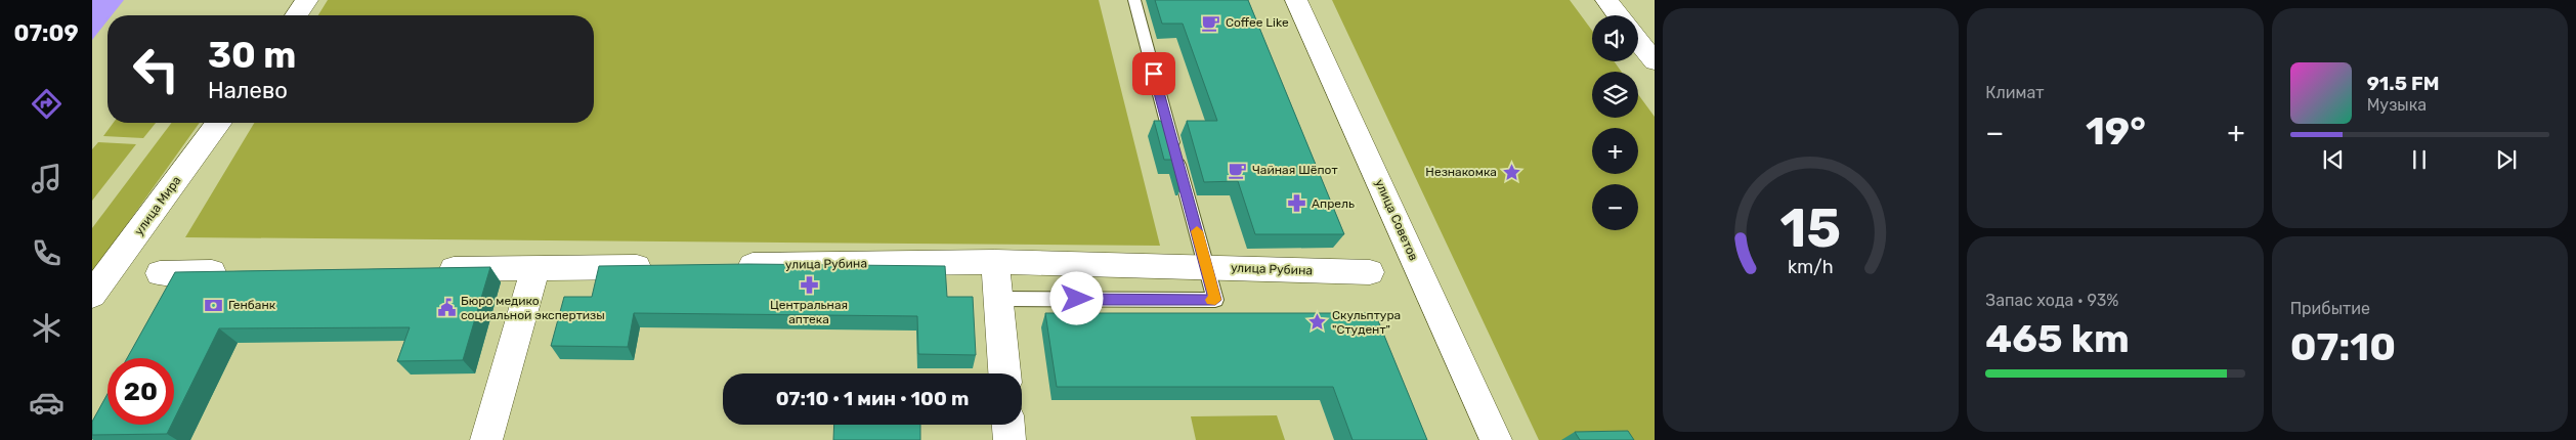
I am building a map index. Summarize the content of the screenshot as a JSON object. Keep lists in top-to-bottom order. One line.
{"streets":{"street":["улица Мира","улица Советов","улица Рубина"]},"places":{"cafe":["Coffee Like","Чайная Шёпот"],"place":["Незнакомка","Скульптура \"Студент\""],"pharmacy":["Апрель","Центральная аптека"],"bank":["Генбанк"],"public building":["Бюро медико социальной экспертизы"]},"page":{"tabs":"07:09","tile":["Климат",["Запас хода · 93%","465 km"],["Прибытие","07:10"]],"map_buttons":["+","−"],"turn":["30 m","Налево"],"song":["91.5 FM","Музыка"],"heat":["−","19°","+"],"limit":"20","trip":"07:10 · 1 мин · 100 m","gauge":["15","km/h"]}}
